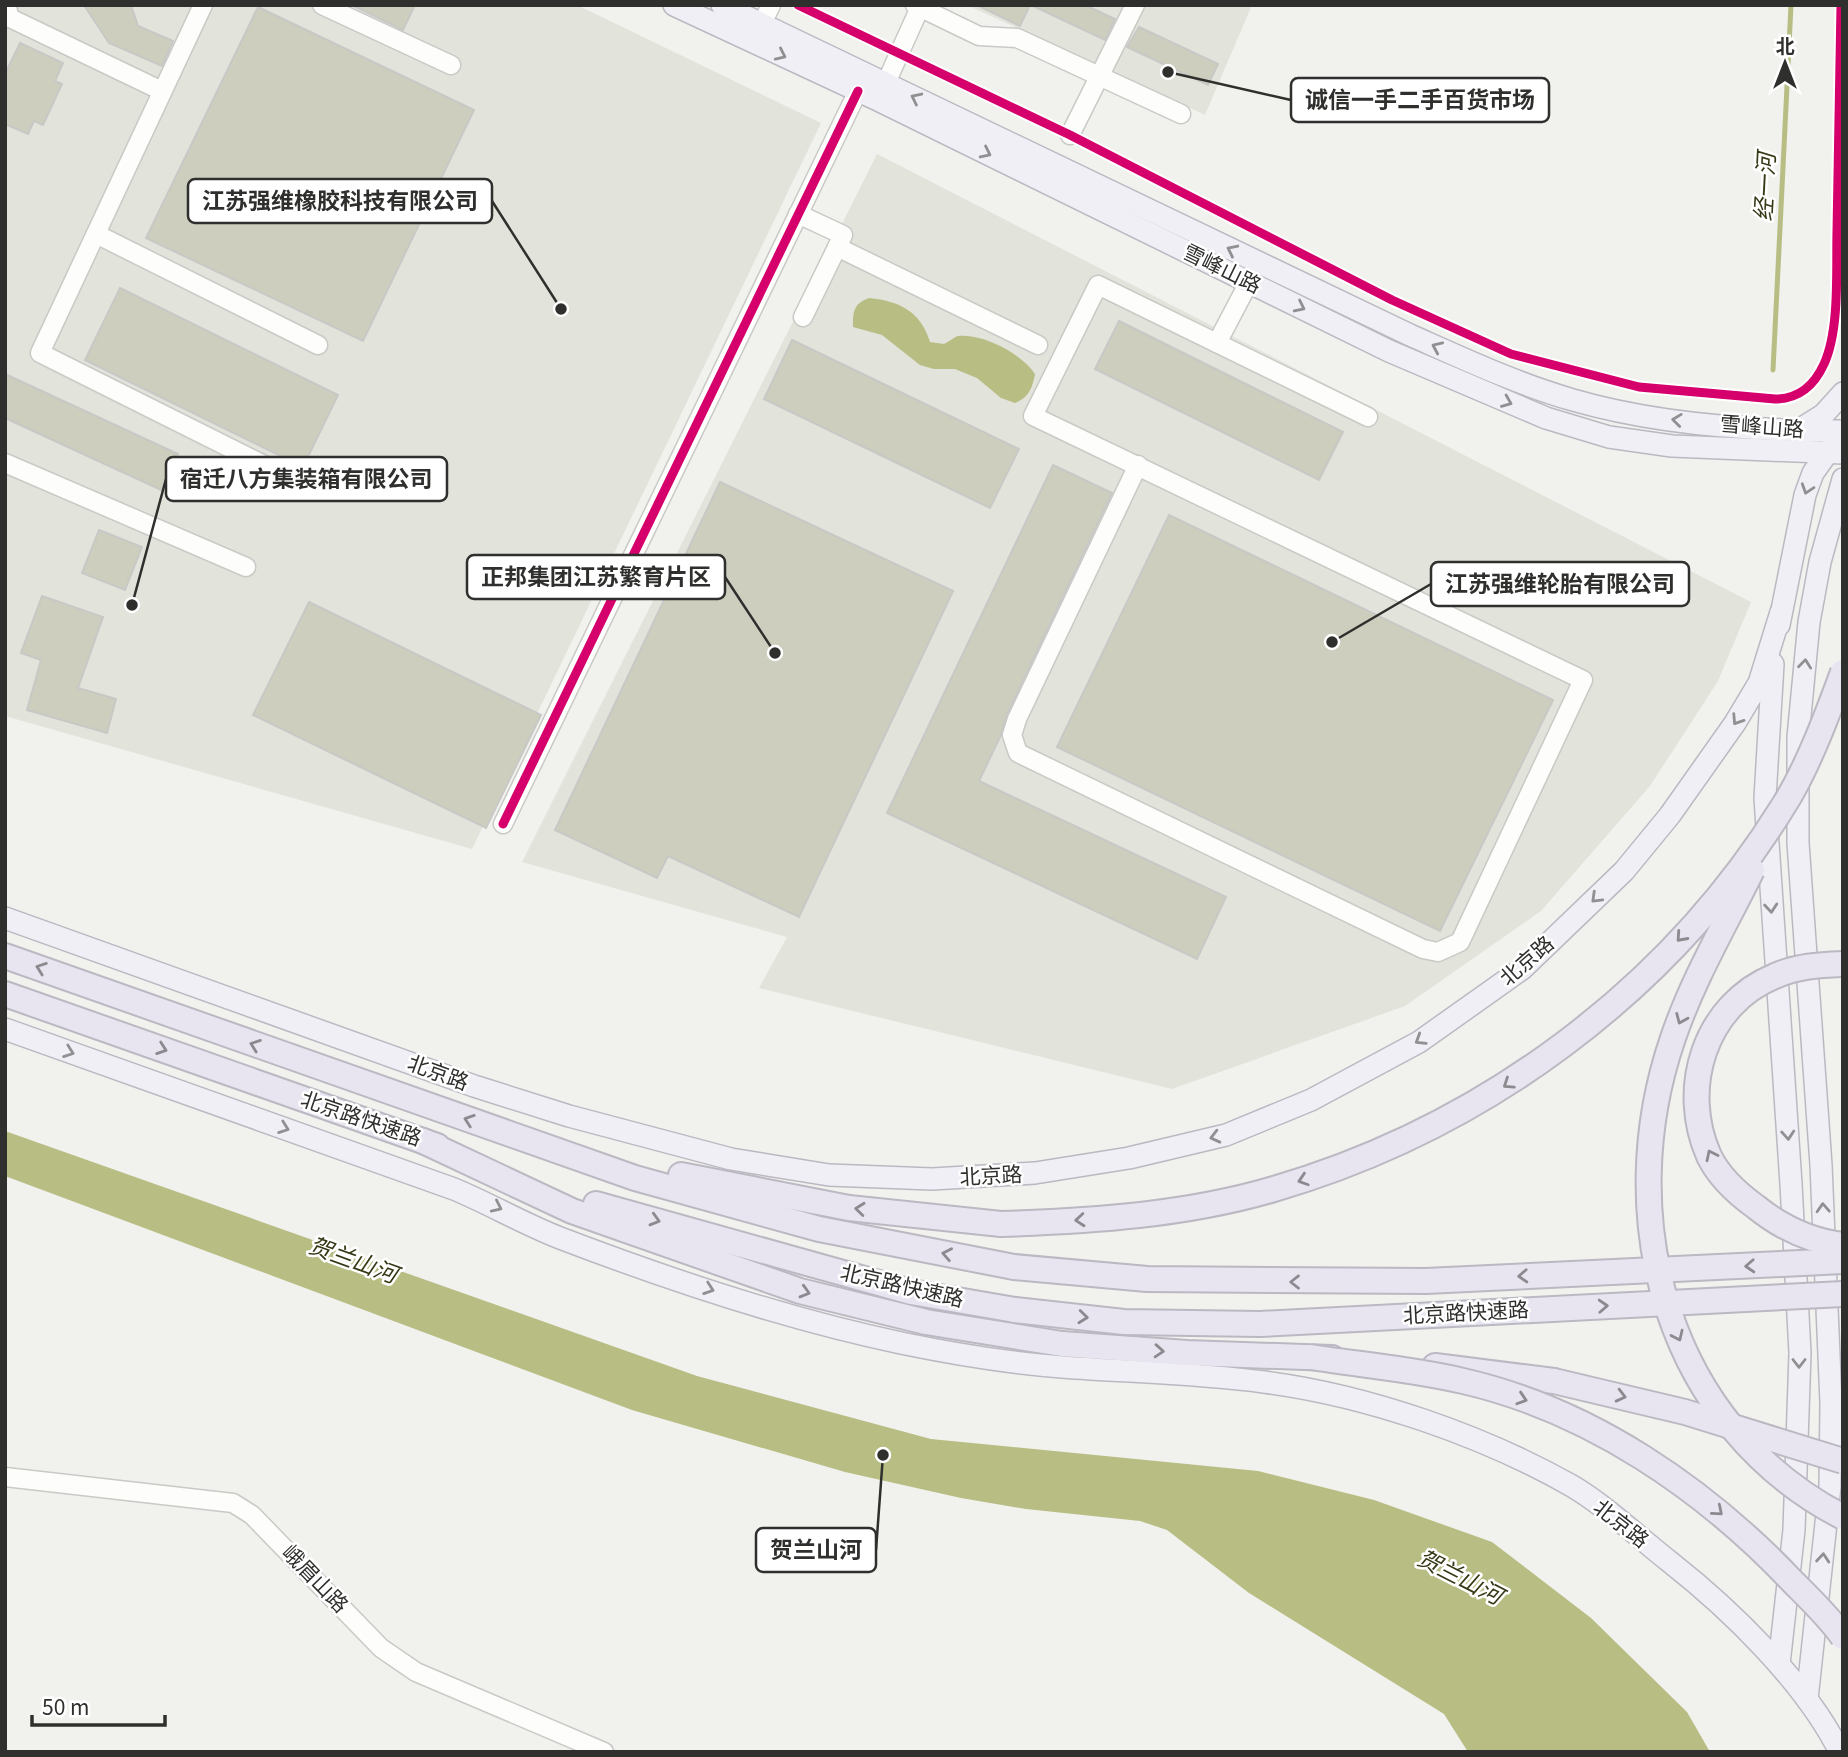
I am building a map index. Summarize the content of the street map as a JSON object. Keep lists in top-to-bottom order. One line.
{"streets":{"highway":["北京路快速路"],"main road":["雪峰山路","北京路"],"street":["峨眉山路"]},"water":["经一河","贺兰山河"],"places":["诚信一手二手百货市场","江苏强维橡胶科技有限公司","宿迁八方集装箱有限公司","江苏强维轮胎有限公司","正邦集团江苏繁育片区","贺兰山河"],"scale_bar":"50 m","north":"top"}
